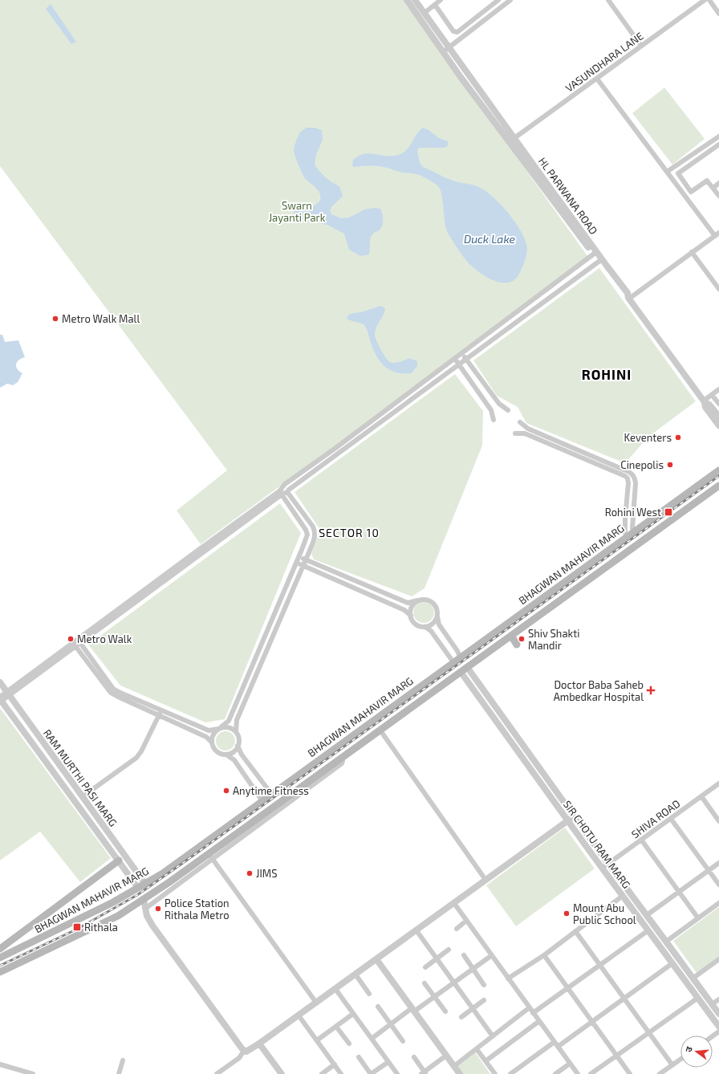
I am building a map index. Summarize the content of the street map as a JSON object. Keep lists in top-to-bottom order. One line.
{"streets":{"main road":["BHAGWAN MAHAVIR MARG"],"street":["VASUNDHARA LANE","HL PARWANA ROAD","RAM MURTHI PASI MARG","SHIVA ROAD","SIR CHOTU RAM MARG"]},"crossings":[["VASUNDHARA LANE","HL PARWANA ROAD"],["BHAGWAN MAHAVIR MARG","RAM MURTHI PASI MARG"],["SHIVA ROAD","SIR CHOTU RAM MARG"]],"districts":["ROHINI","SECTOR 10"],"water":["Duck Lake"],"parks":["Swarn Jayanti Park"],"places":{"other":["Metro Walk Mall","Keventers","Cinepolis","Metro Walk","Shiv Shakti Mandir","Anytime Fitness","JIMS","Police Station Rithala Metro","Mount Abu Public School"],"transit":["Rohini West","Rithala"],"health":["Doctor Baba Saheb Ambedkar Hospital"]},"north":"left"}
